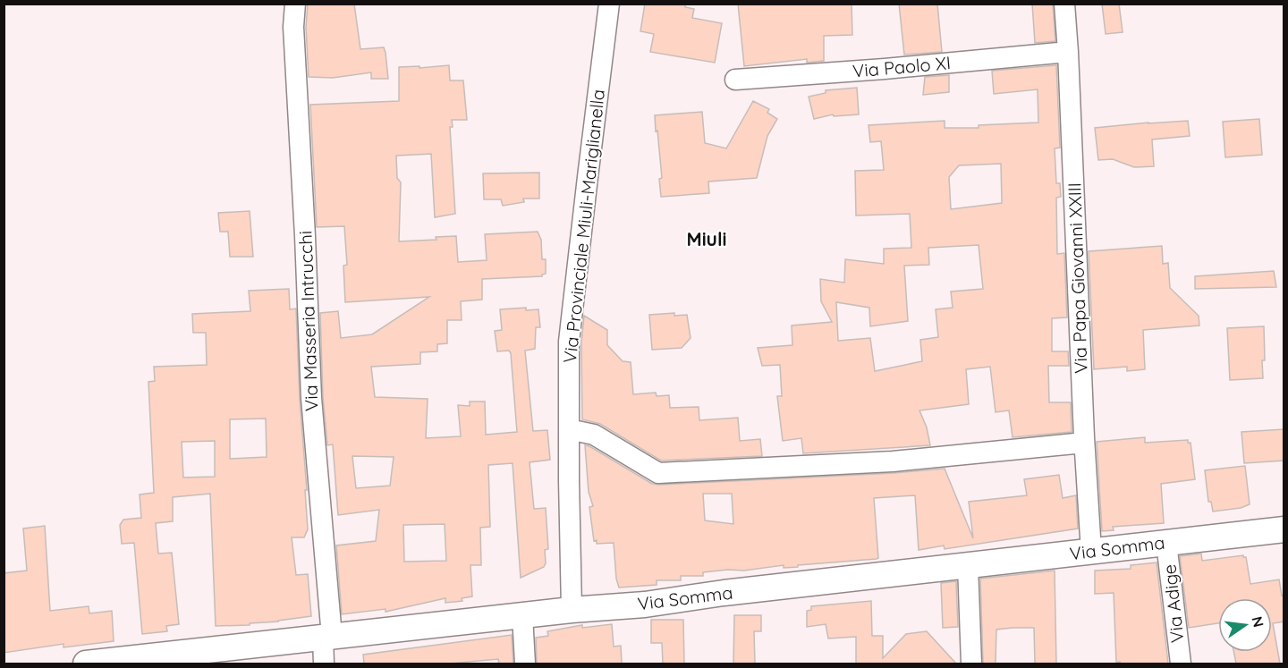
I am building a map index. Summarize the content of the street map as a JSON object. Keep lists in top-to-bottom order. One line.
{"streets":{"street":["Via Paolo XI","Via Provinciale Miuli-Mariglianella","Via Papa Giovanni XXIII","Via Masseria Intrucchi","Via Somma","Via Adige"]},"crossings":[["Via Paolo XI","Via Papa Giovanni XXIII"],["Via Provinciale Miuli-Mariglianella","Via Somma"],["Via Papa Giovanni XXIII","Via Somma"],["Via Masseria Intrucchi","Via Somma"],["Via Somma","Via Adige"]],"districts":["Miuli"],"north":"right"}
